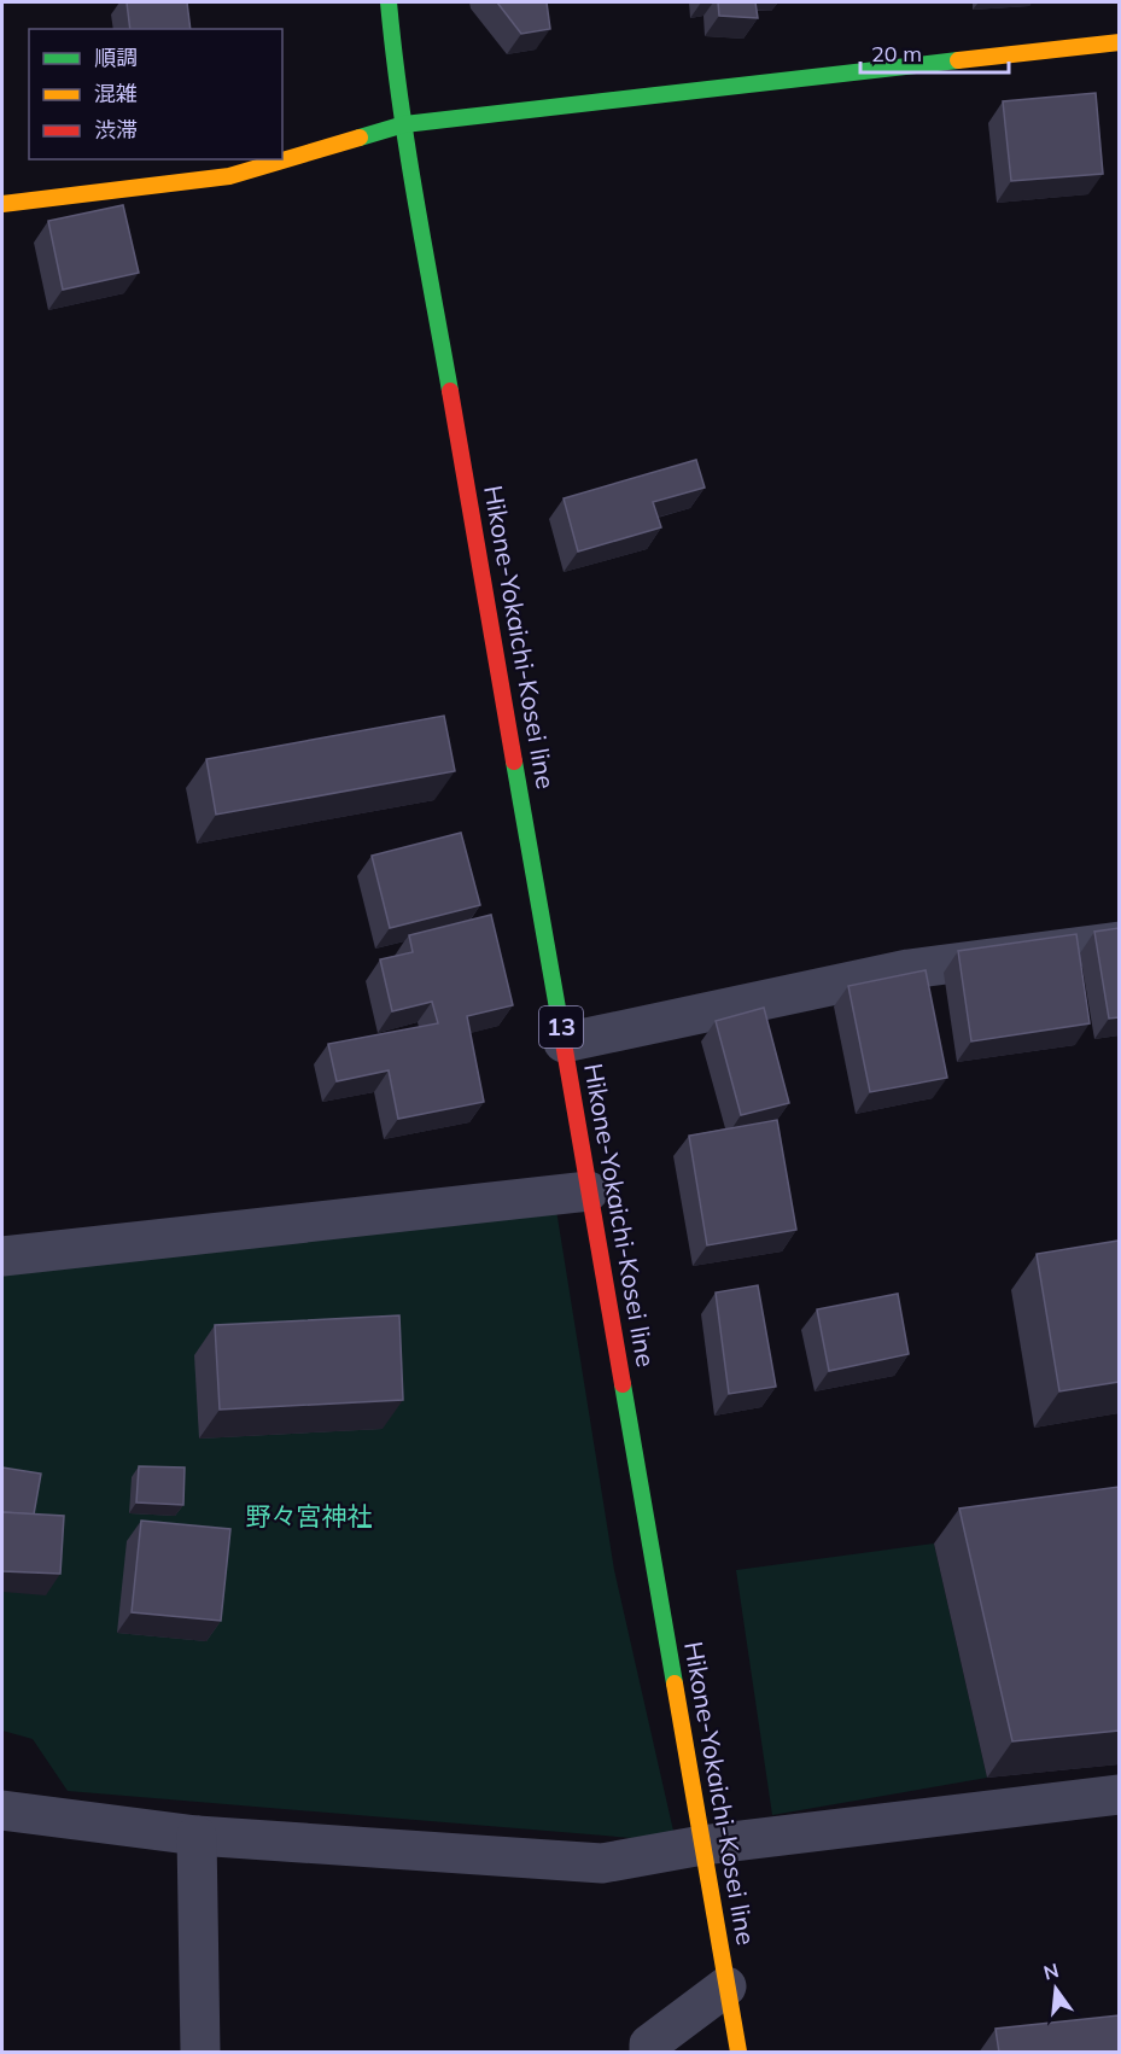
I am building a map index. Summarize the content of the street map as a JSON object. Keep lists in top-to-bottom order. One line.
{"streets":{"main road":["Hikone-Yokaichi-Kosei line","13"]},"parks":["野々宮神社"],"legend":["順調","混雑","渋滞"],"scale_bar":"20 m","north":"top"}
